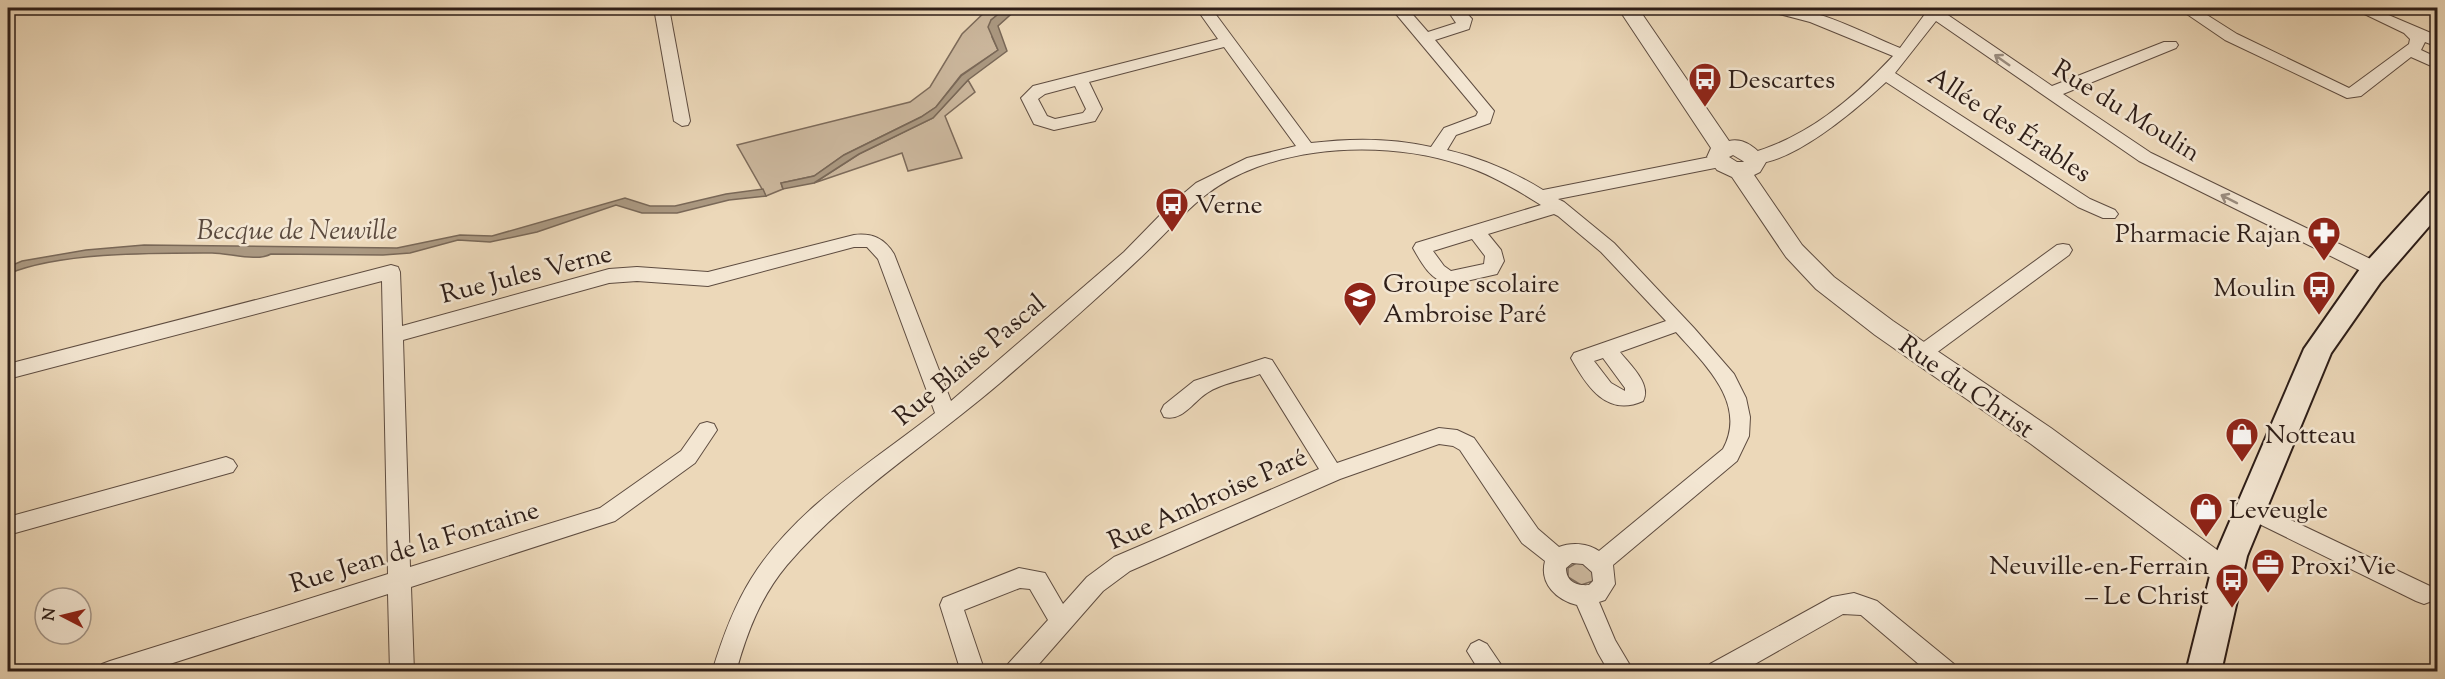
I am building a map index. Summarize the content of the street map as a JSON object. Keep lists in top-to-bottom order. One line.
{"streets":{"street":["Rue du Moulin","Allée des Érables","Rue Jules Verne","Rue Blaise Pascal","Rue du Christ","Rue Ambroise Paré","Rue Jean de la Fontaine"]},"crossings":[["Rue Jules Verne","Rue Blaise Pascal"],["Rue Blaise Pascal","Rue Ambroise Paré"]],"one_way":["Rue du Moulin"],"water":["Becque de Neuville"],"places":{"bus stop":["Descartes","Verne","Moulin","Neuville-en-Ferrain – Le Christ"],"pharmacy":["Pharmacie Rajan"],"school or university":["Groupe scolaire Ambroise Paré"],"shop":["Notteau","Leveugle"],"office":["Proxi'Vie"]},"north":"left"}
